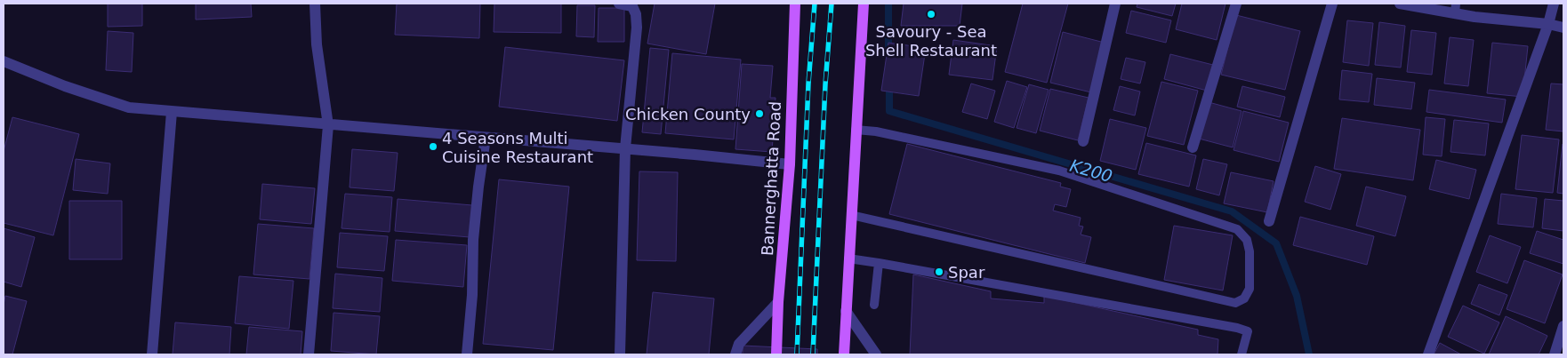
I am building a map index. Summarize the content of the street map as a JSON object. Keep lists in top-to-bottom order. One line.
{"streets":{"main road":["Bannerghatta Road"]},"water":["K200"],"places":["Savoury - Sea Shell Restaurant","Chicken County","4 Seasons Multi Cuisine Restaurant","Spar"]}
